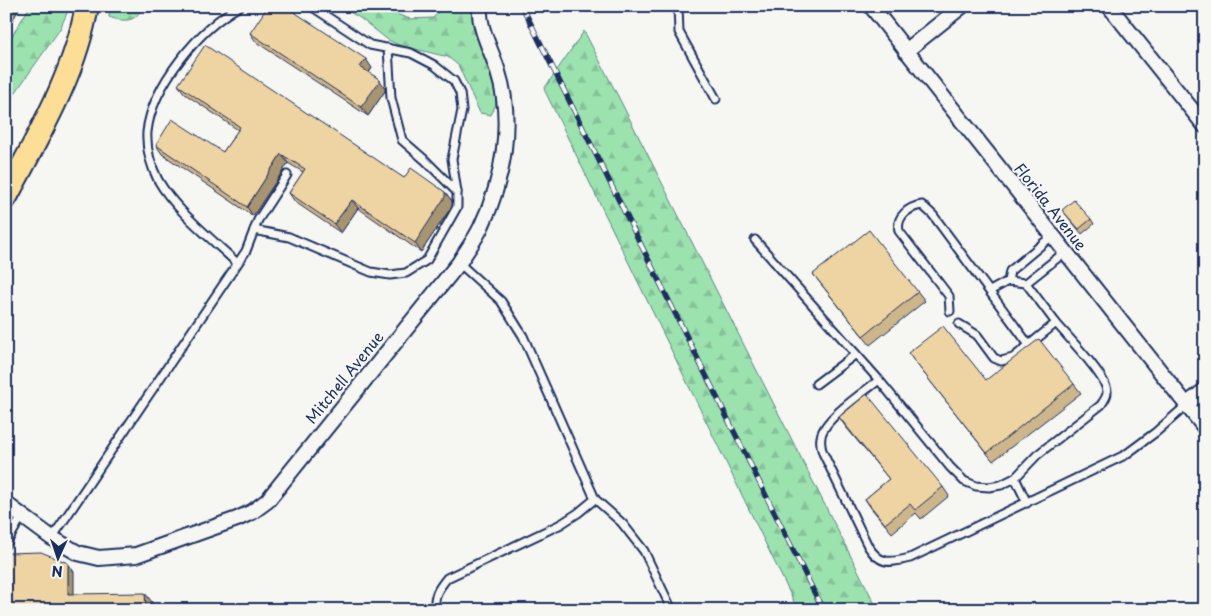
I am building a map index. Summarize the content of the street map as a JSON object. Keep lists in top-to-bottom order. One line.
{"streets":{"street":["Florida Avenue","Mitchell Avenue"]},"north":"bottom"}
